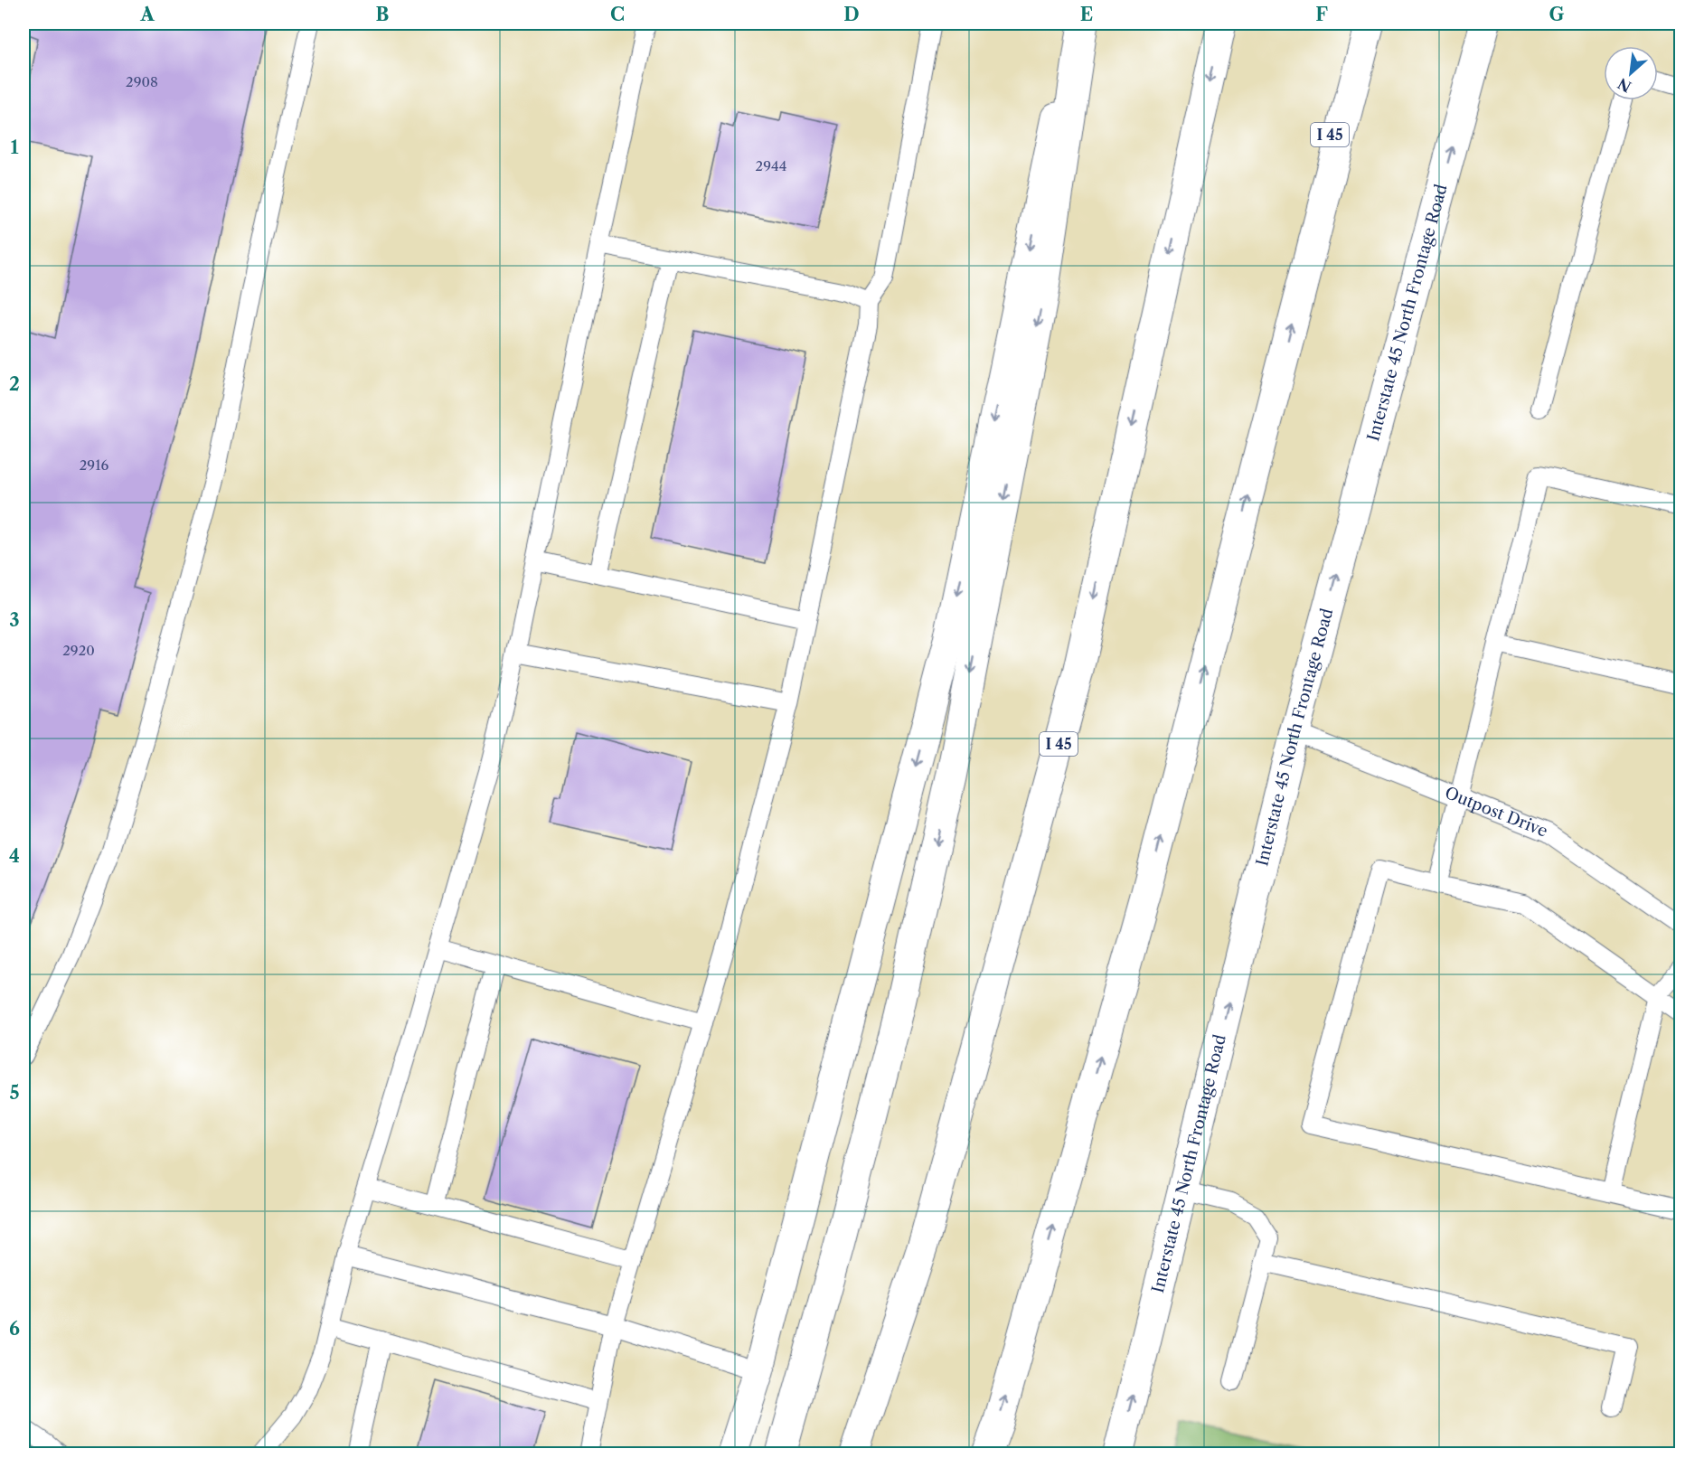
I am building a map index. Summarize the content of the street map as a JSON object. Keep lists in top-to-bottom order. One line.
{"streets":{"main road":["I 45","Interstate 45 North Frontage Road"],"lane":["Outpost Drive"]},"crossings":[["Interstate 45 North Frontage Road","Outpost Drive"]],"house_numbers":["2908","2944","2916","2920"],"north":"bottom left","grid":{"columns":["A","B","C","D","E","F","G"],"rows":["1","2","3","4","5","6"]}}
